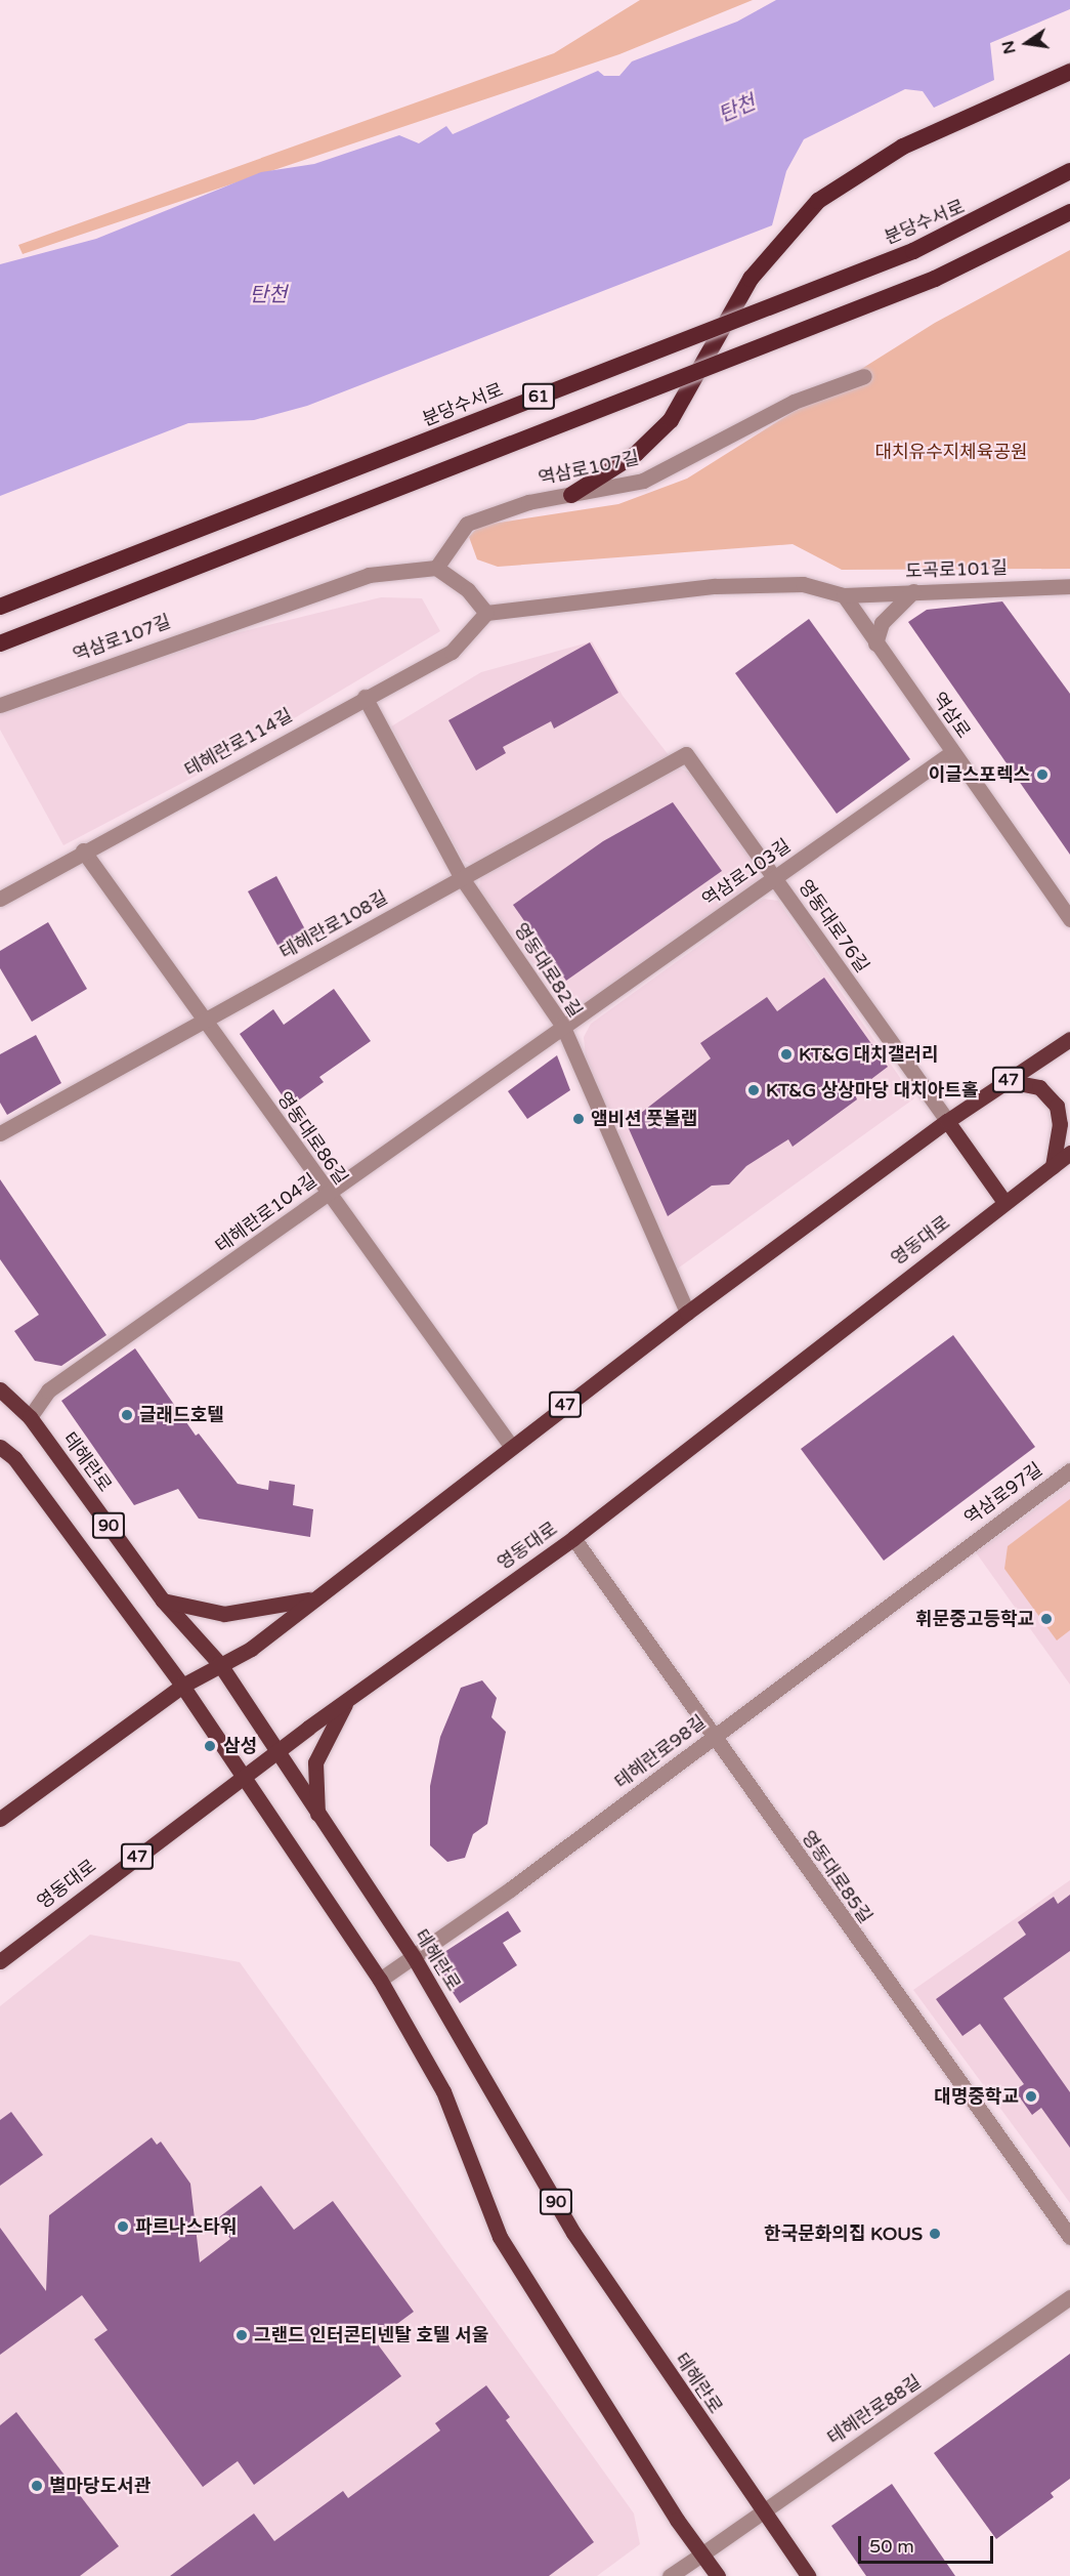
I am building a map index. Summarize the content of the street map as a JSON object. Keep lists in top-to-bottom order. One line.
{"streets":{"highway":["분당수서로","61"],"main road":["47","영동대로","테헤란로","90"],"street":["역삼로107길","도곡로101길","역삼로","테헤란로114길","역삼로103길","테헤란로108길","영동대로76길","영동대로82길","영동대로86길","테헤란로104길","역삼로97길","테헤란로98길","영동대로85길","테헤란로88길"]},"crossings":[["도곡로101길","역삼로"],["역삼로","역삼로103길"],["테헤란로114길","영동대로82길"],["테헤란로114길","영동대로86길"],["역삼로103길","영동대로76길"],["역삼로103길","영동대로82길"],["역삼로103길","테헤란로104길"],["테헤란로108길","영동대로76길"],["테헤란로108길","영동대로82길"],["테헤란로108길","영동대로86길"],["영동대로76길","47"],["영동대로82길","47"],["영동대로82길","테헤란로104길"],["47","영동대로86길"],["47","테헤란로"],["47","90"],["영동대로86길","테헤란로104길"],["테헤란로104길","테헤란로"],["영동대로","테헤란로"],["영동대로","90"],["영동대로","영동대로85길"],["테헤란로","테헤란로98길"],["테헤란로","테헤란로88길"],["역삼로97길","테헤란로98길"],["90","테헤란로98길"],["90","테헤란로88길"],["테헤란로98길","영동대로85길"]],"water":["탄천"],"parks":["대치유수지체육공원"],"places":["이글스포렉스","KT&G 대치갤러리","KT&G 상상마당 대치아트홀","앰비션 풋볼랩","글래드호텔","휘문중고등학교","삼성","대명중학교","파르나스타워","한국문화의집 KOUS","그랜드 인터콘티넨탈 호텔 서울","별마당도서관"],"scale_bar":"50 m","north":"left"}
